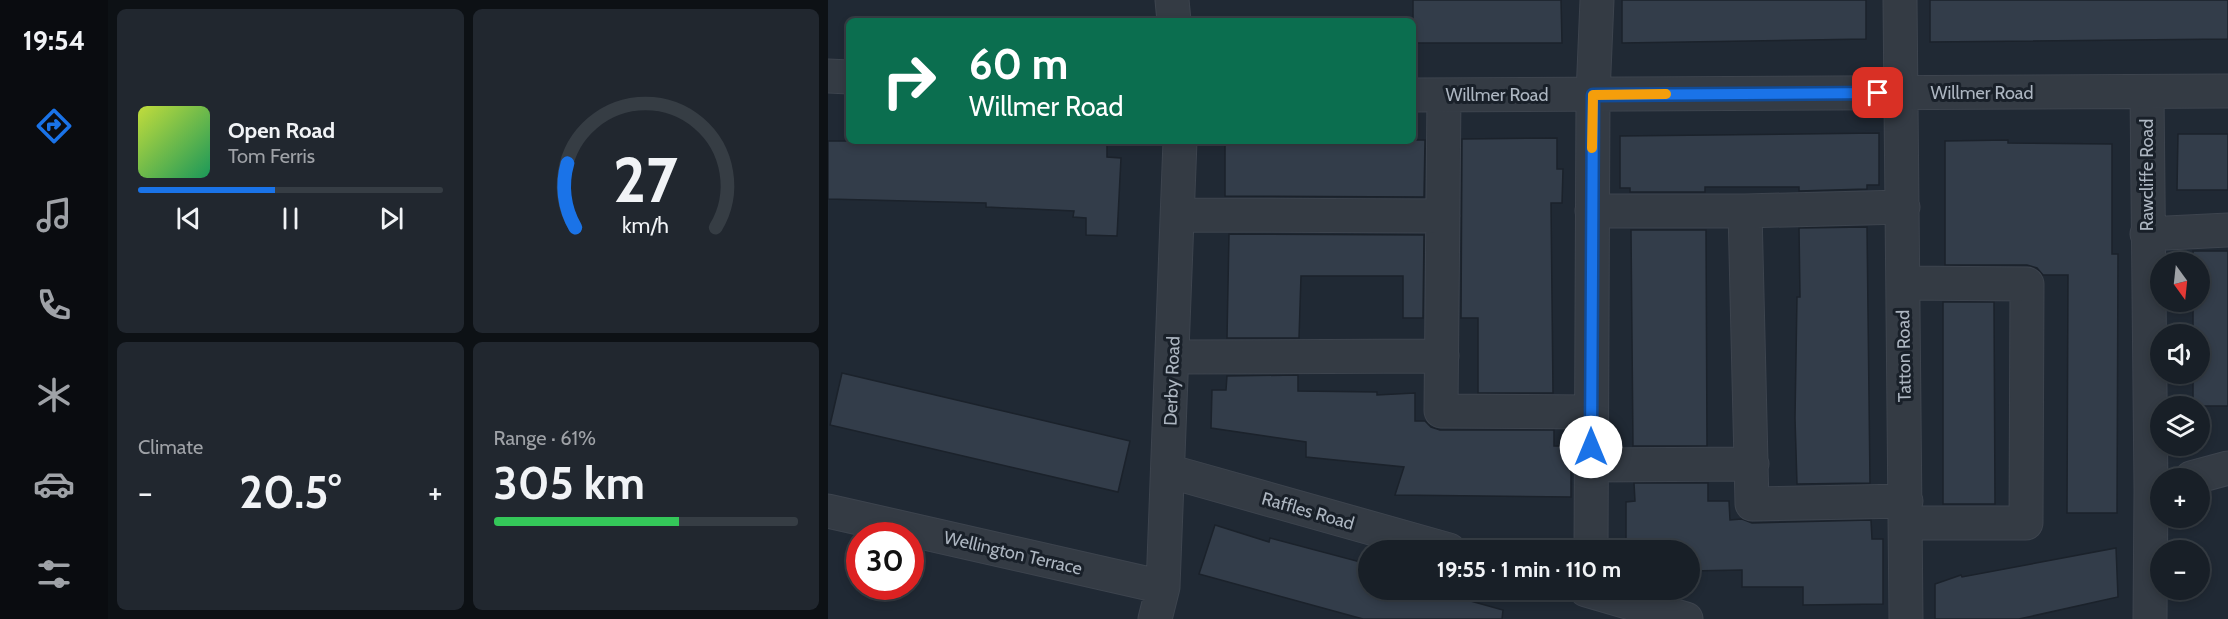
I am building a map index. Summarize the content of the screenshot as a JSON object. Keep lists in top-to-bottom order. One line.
{"streets":{"street":["Willmer Road","Rawcliffe Road","Tatton Road","Derby Road","Raffles Road","Wellington Terrace"]},"crossings":[["Willmer Road","Rawcliffe Road"],["Willmer Road","Tatton Road"],["Derby Road","Raffles Road"],["Derby Road","Wellington Terrace"]],"north":"bottom","page":{"tabs":"19:54","turn":["60 m","Willmer Road"],"song":["Open Road","Tom Ferris"],"map_buttons":["+","−"],"tile":["Climate",["Range · 61%","305 km"]],"heat":["−","20.5°","+"],"limit":"30","trip":"19:55 · 1 min · 110 m","gauge":["27","km/h"]}}
